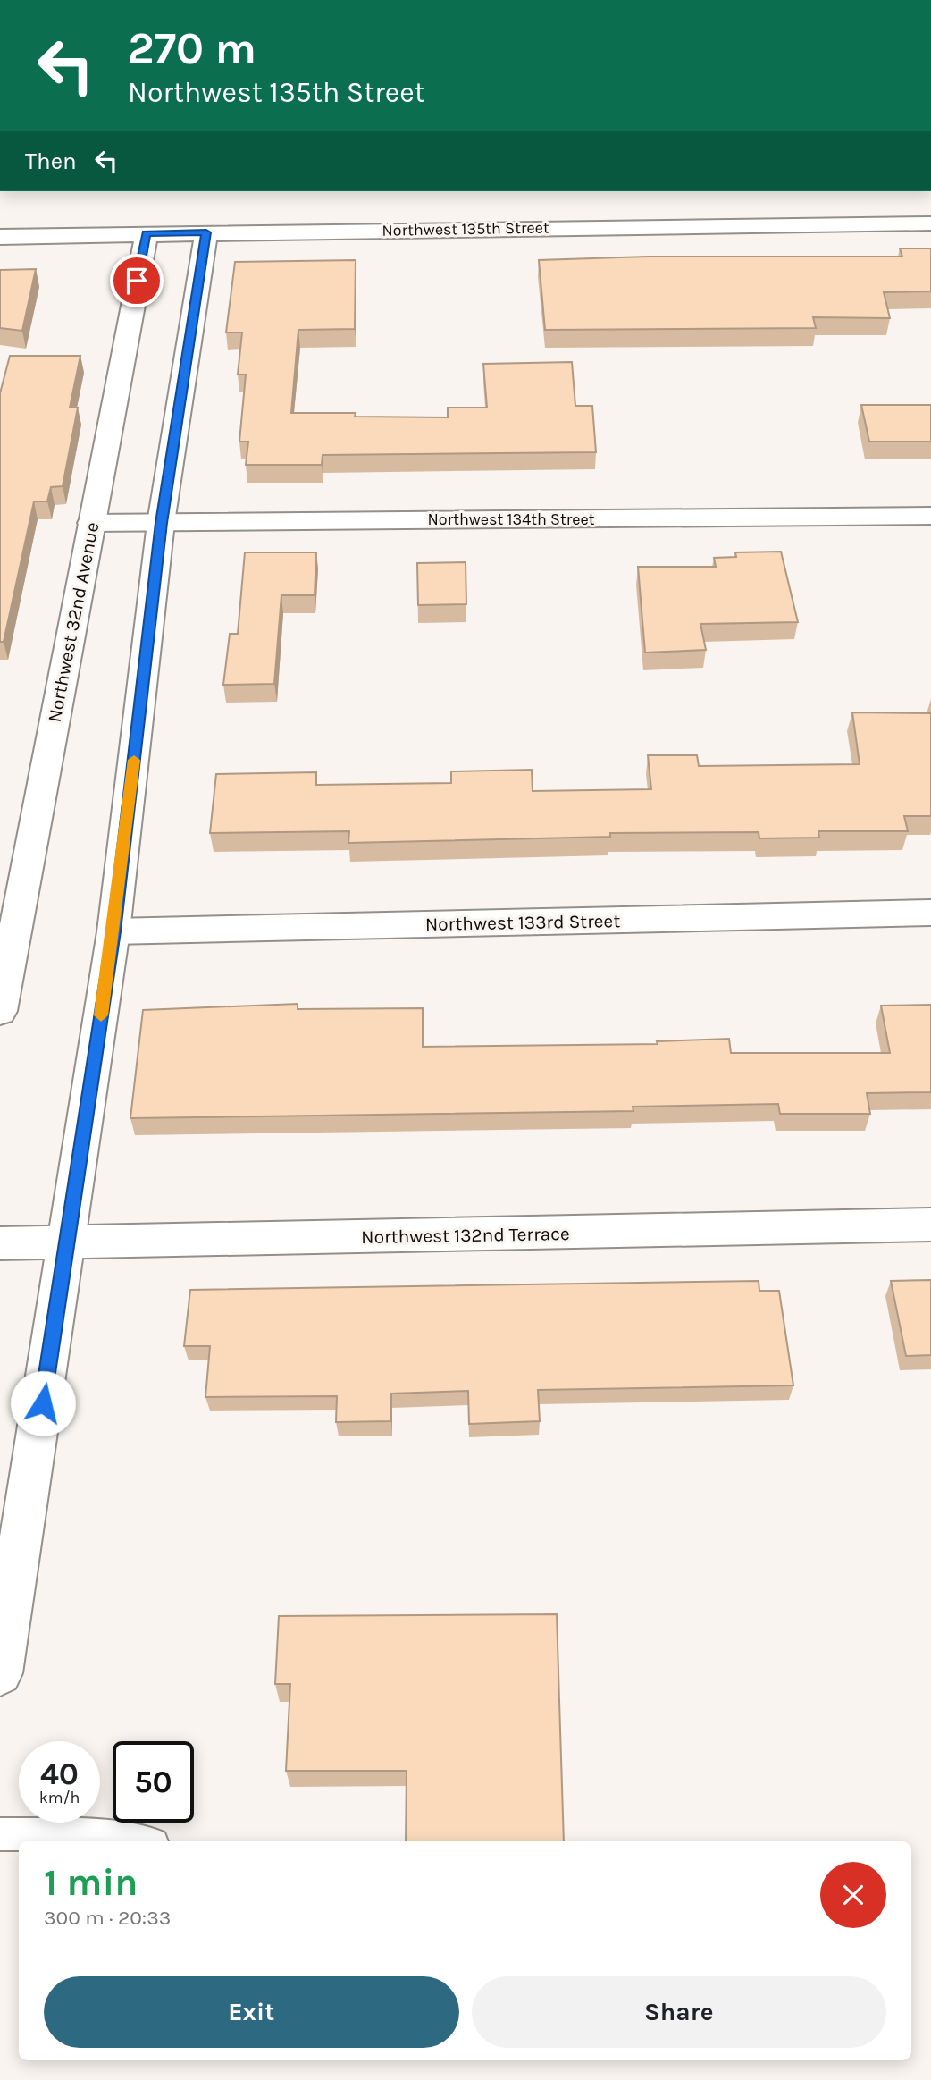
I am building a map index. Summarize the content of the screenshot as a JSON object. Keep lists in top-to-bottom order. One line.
{"streets":{"main road":["Northwest 135th Street","Northwest 134th Street","Northwest 32nd Avenue","Northwest 133rd Street","Northwest 132nd Terrace"]},"crossings":[["Northwest 135th Street","Northwest 32nd Avenue"],["Northwest 134th Street","Northwest 32nd Avenue"]],"page":{"turn":["270 m","Northwest 135th Street"],"then":"Then","speed":"40 km/h","limit":"50","heading":["1 min","300 m · 20:33"],"buttons":["Exit","Share"]}}
